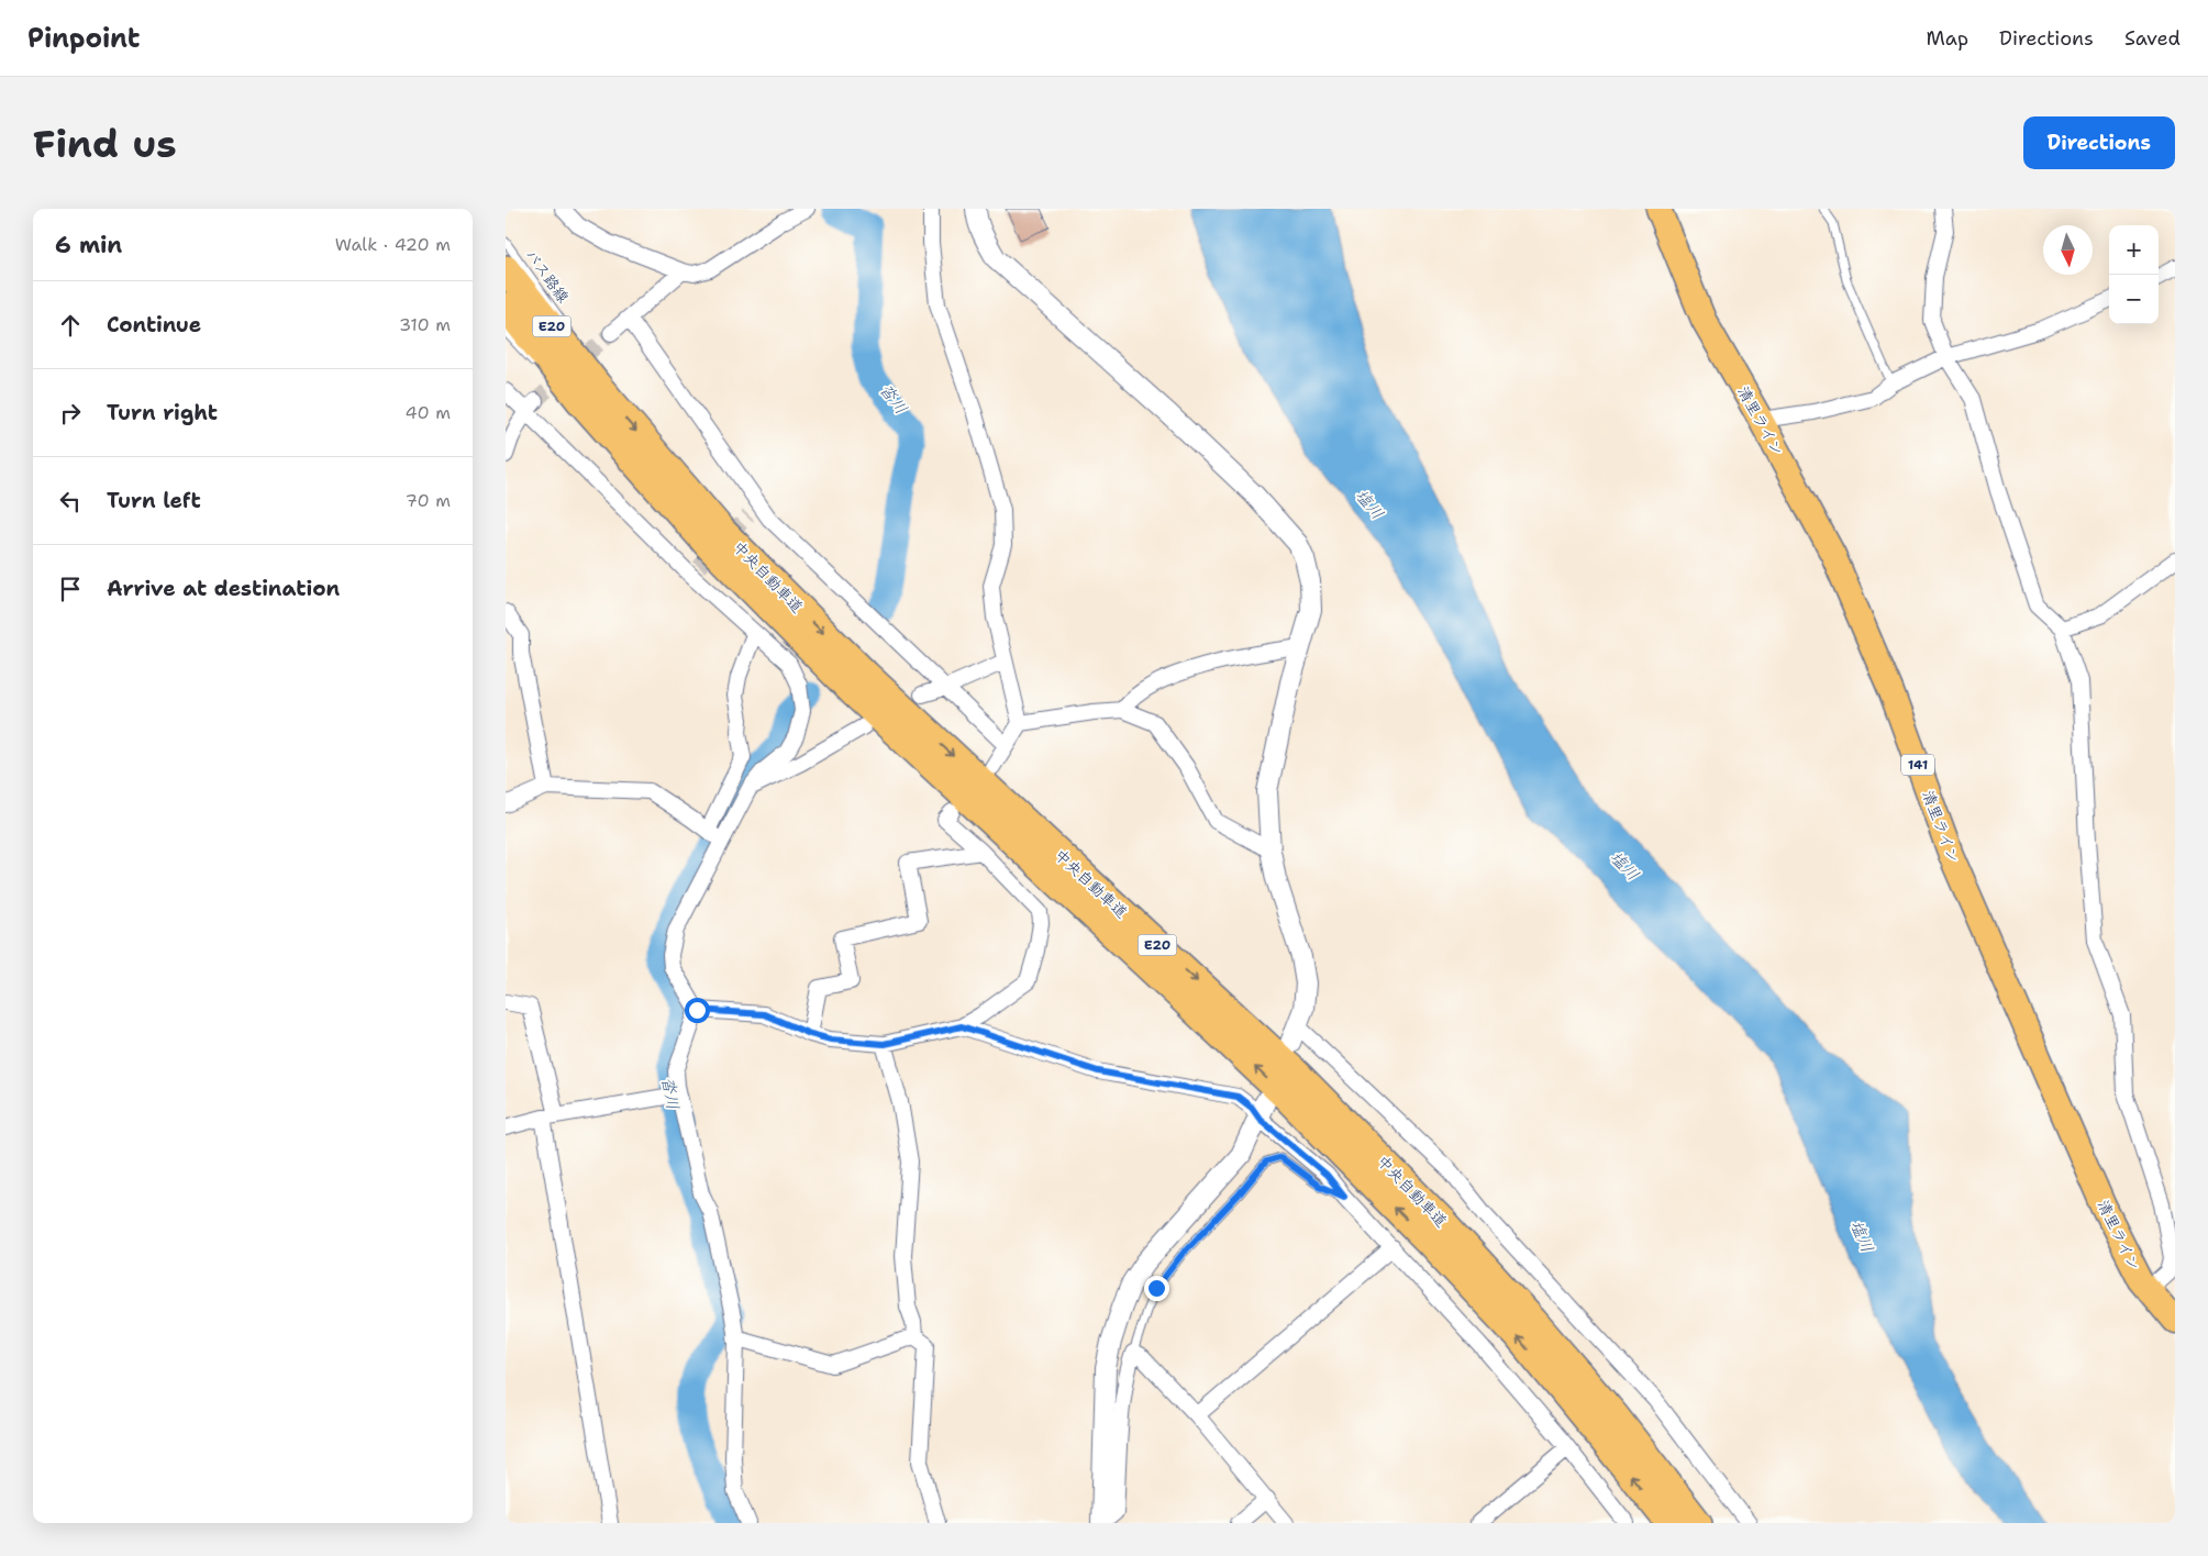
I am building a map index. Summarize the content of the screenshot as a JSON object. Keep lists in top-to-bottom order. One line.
{"streets":{"highway":["E20","清里ライン","中央自動車道","141"],"lane":["バス路線"]},"water":["沓川","塩川"],"north":"bottom","page":{"header":"Pinpoint","nav":["Map","Directions","Saved"],"buttons":"Directions","title":"Find us","heading":["6 min","Walk · 420 m"],"map_buttons":["+","−"],"list":[["Continue","310 m"],["Turn right","40 m"],["Turn left","70 m"],"Arrive at destination"]}}
